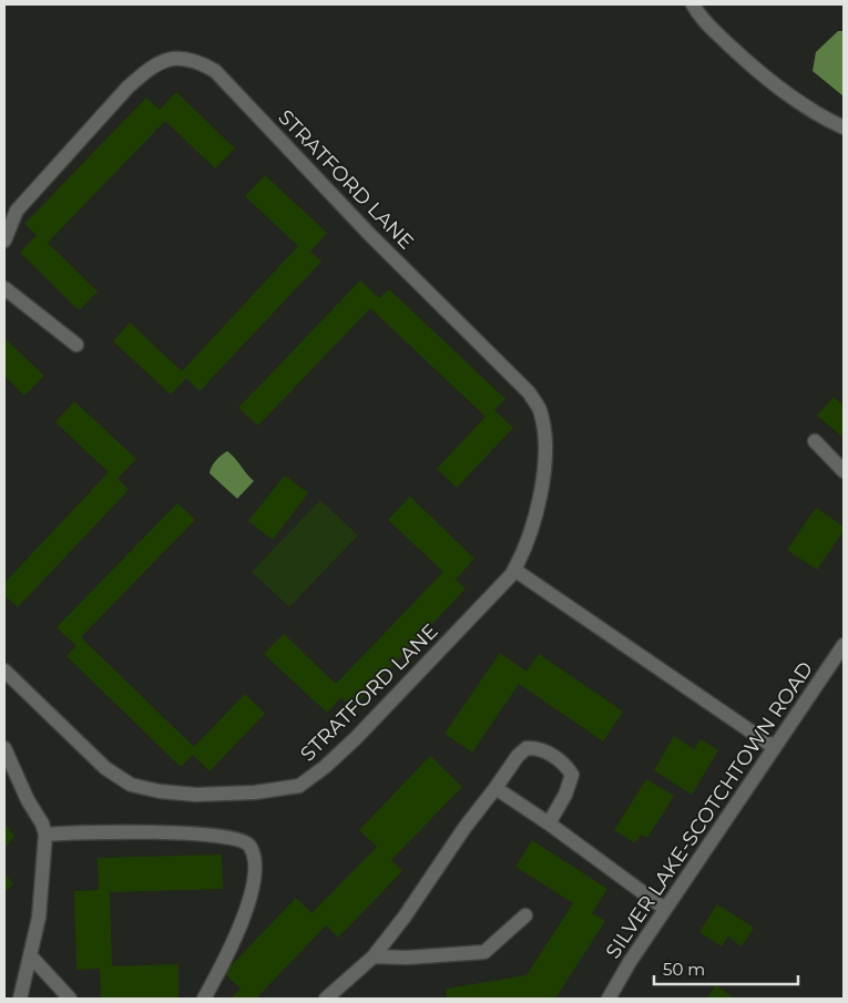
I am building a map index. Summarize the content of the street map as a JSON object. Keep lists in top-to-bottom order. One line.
{"streets":{"street":["STRATFORD LANE","SILVER LAKE-SCOTCHTOWN ROAD"]},"scale_bar":"50 m"}
